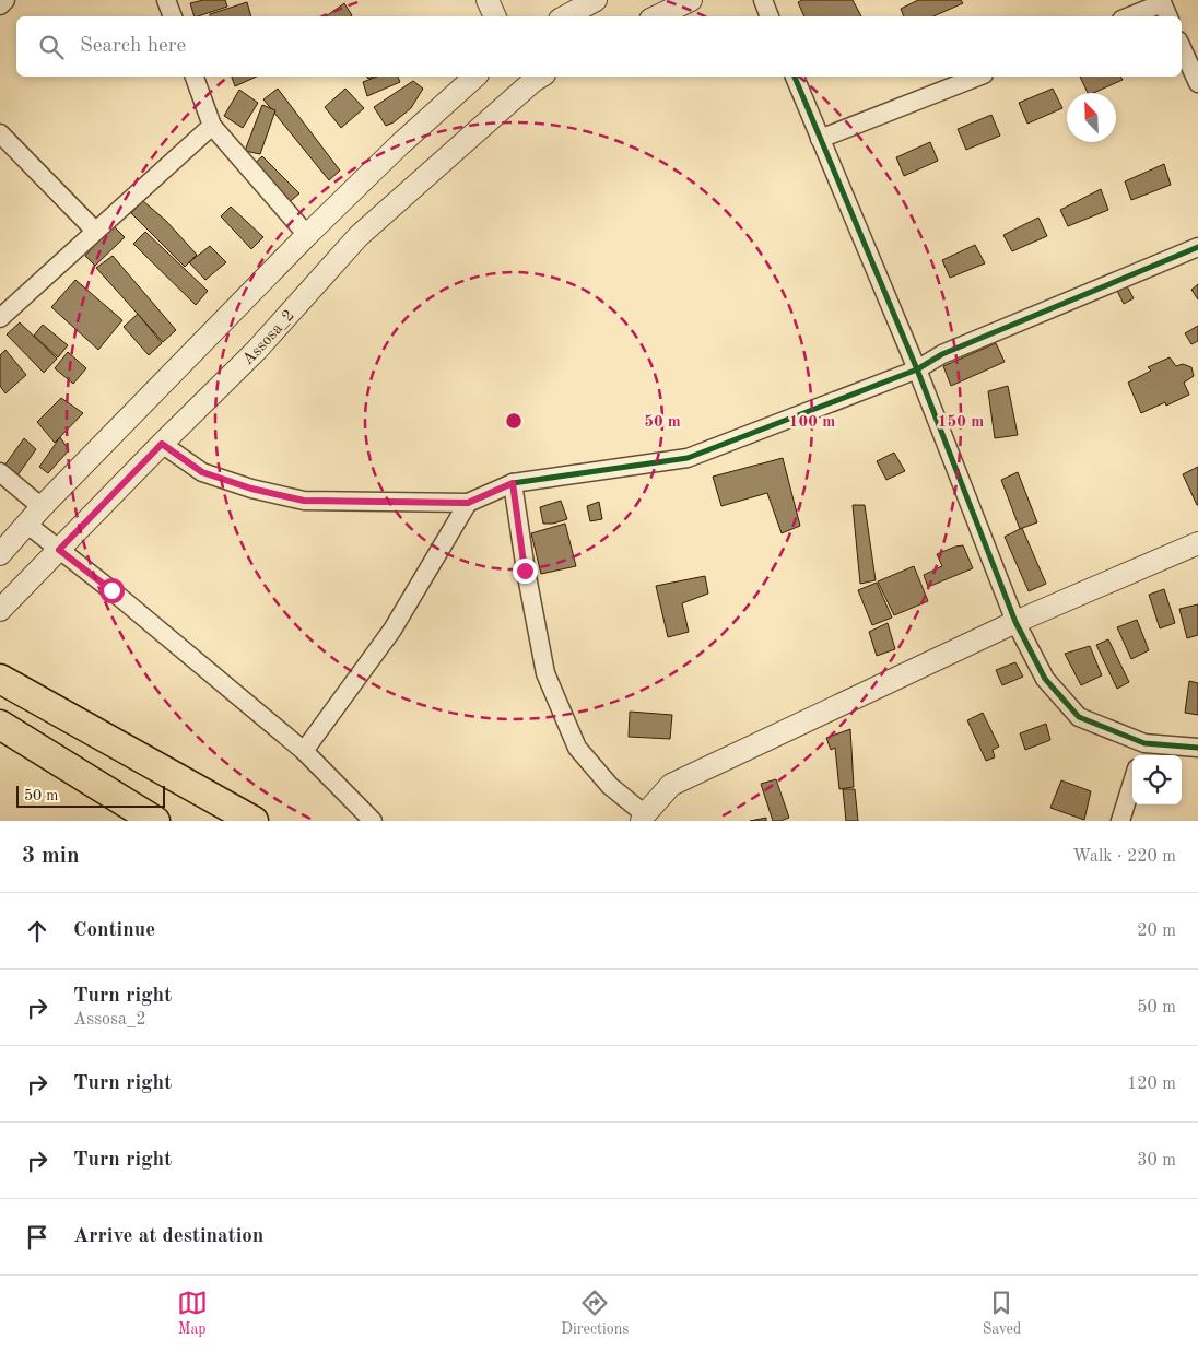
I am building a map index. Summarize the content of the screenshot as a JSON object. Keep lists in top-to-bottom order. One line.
{"streets":{"street":["Assosa_2"]},"scale_bar":"50 m","north":"top left","page":{"search":"Search here","scale":"50 m","heading":["3 min","Walk · 220 m"],"list":[["Continue","20 m"],["Turn right","Assosa_2","50 m"],["Turn right","120 m"],["Turn right","30 m"],"Arrive at destination"],"nav":["Map","Directions","Saved"]},"rings":["50 m","100 m","150 m"]}
